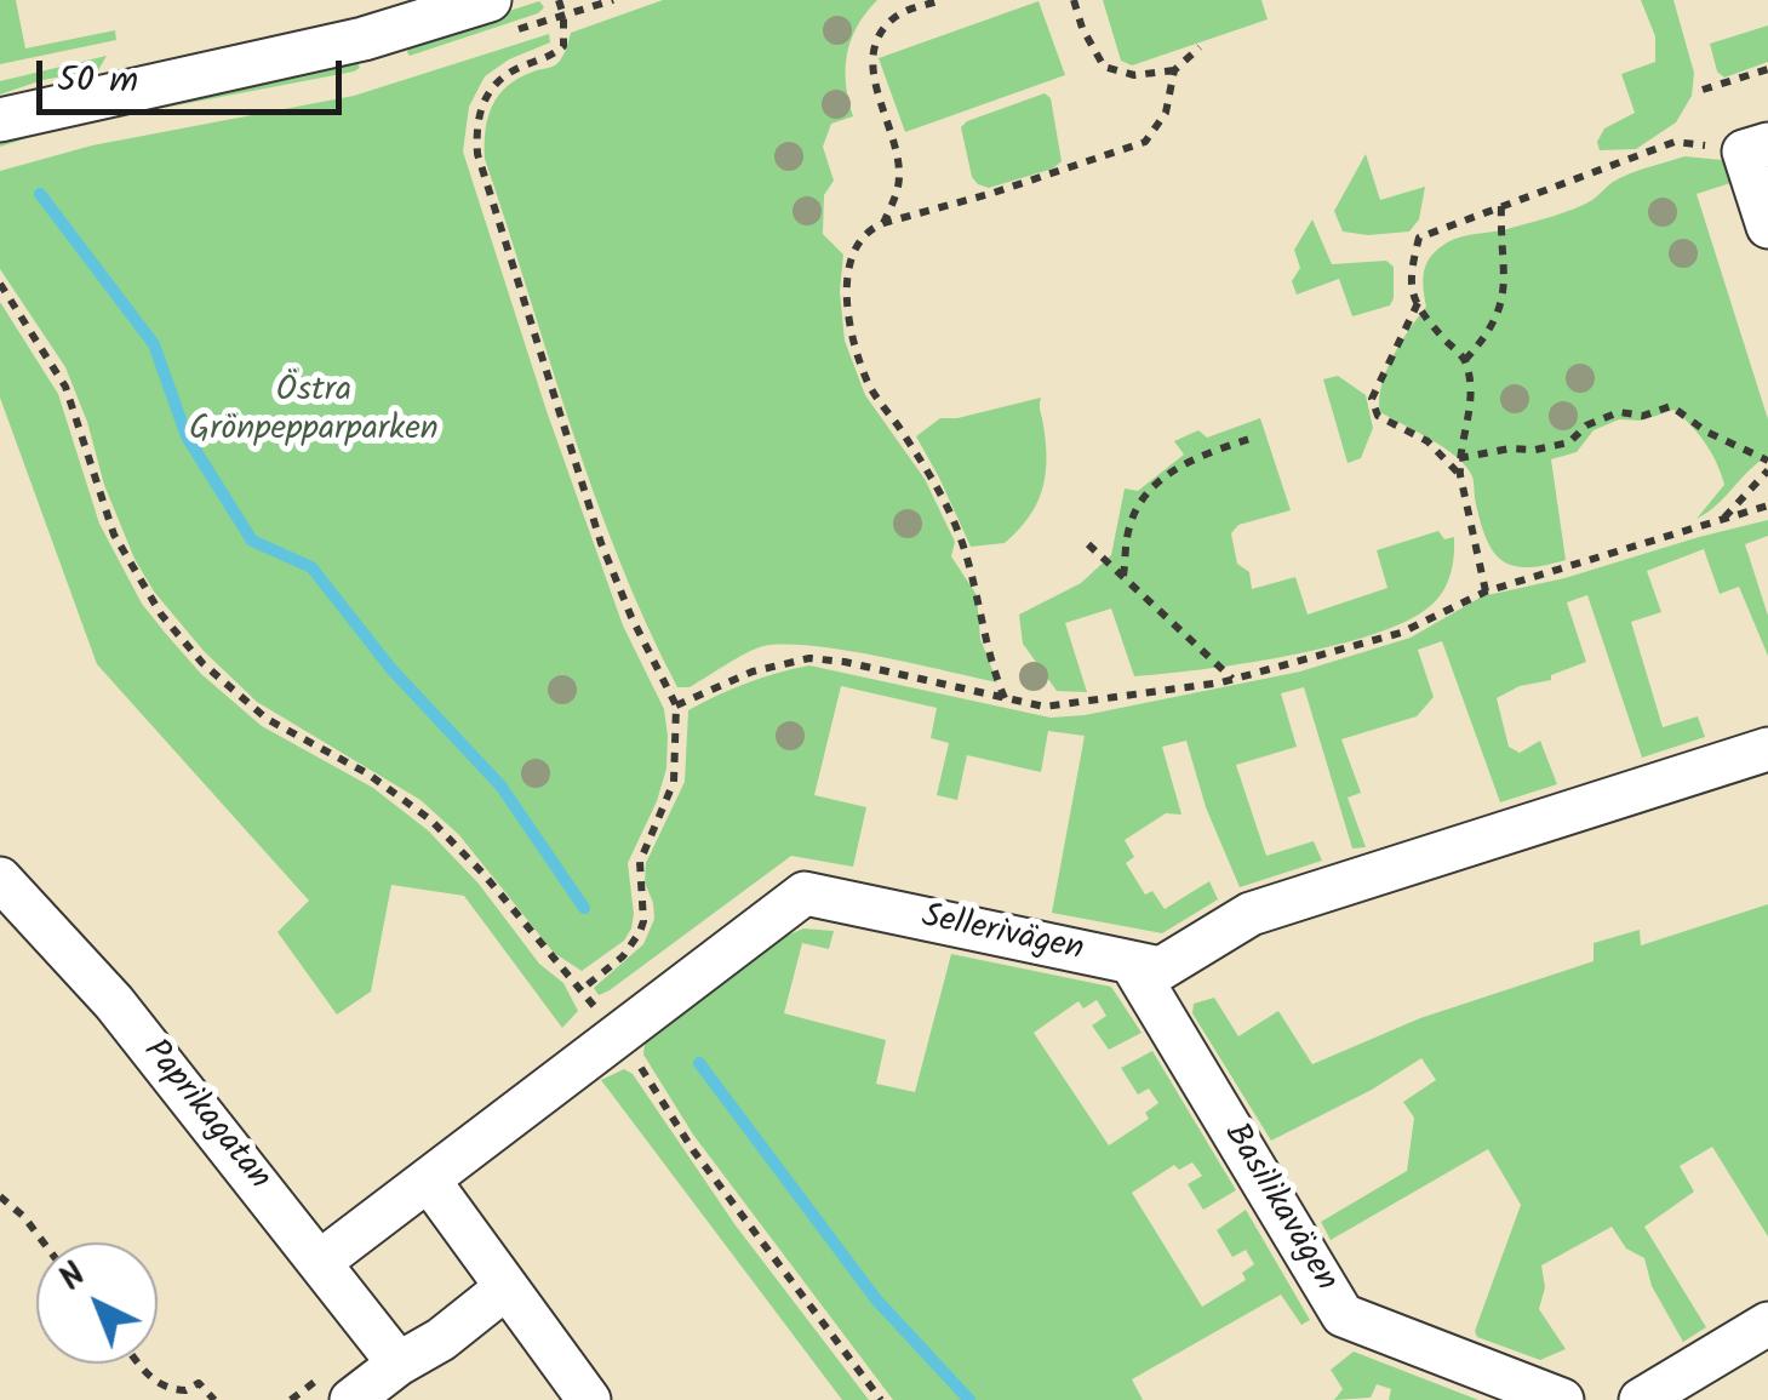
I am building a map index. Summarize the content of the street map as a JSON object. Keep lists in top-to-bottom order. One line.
{"streets":{"street":["Sellerivägen","Paprikagatan","Basilikavägen"]},"crossings":[["Sellerivägen","Paprikagatan"],["Sellerivägen","Basilikavägen"]],"parks":["Östra Grönpepparparken"],"scale_bar":"50 m","north":"top left"}
